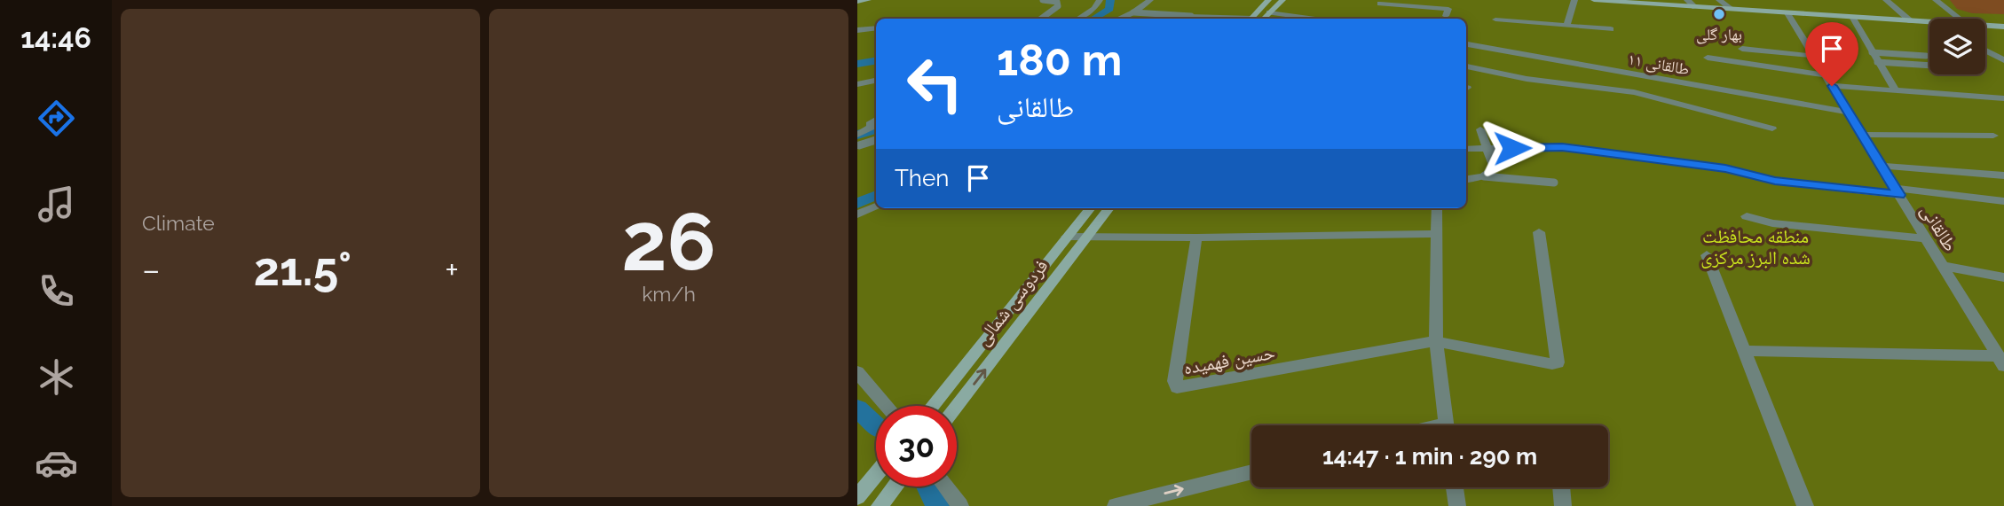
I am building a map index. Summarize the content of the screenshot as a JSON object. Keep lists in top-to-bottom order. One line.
{"streets":{"street":["طالقانی ۱۱","طالقانی","فردوسی شمالی","حسین فهمیده"]},"crossings":[["طالقانی ۱۱","طالقانی"]],"parks":["منطقه محافظت شده البرز مرکزی"],"places":["بهار گلی"],"page":{"tabs":"14:46","tile":["Climate",["26","km/h"]],"turn":["180 m","طالقانی"],"then":"Then","heat":["−","21.5°","+"],"limit":"30","trip":"14:47 · 1 min · 290 m"}}
